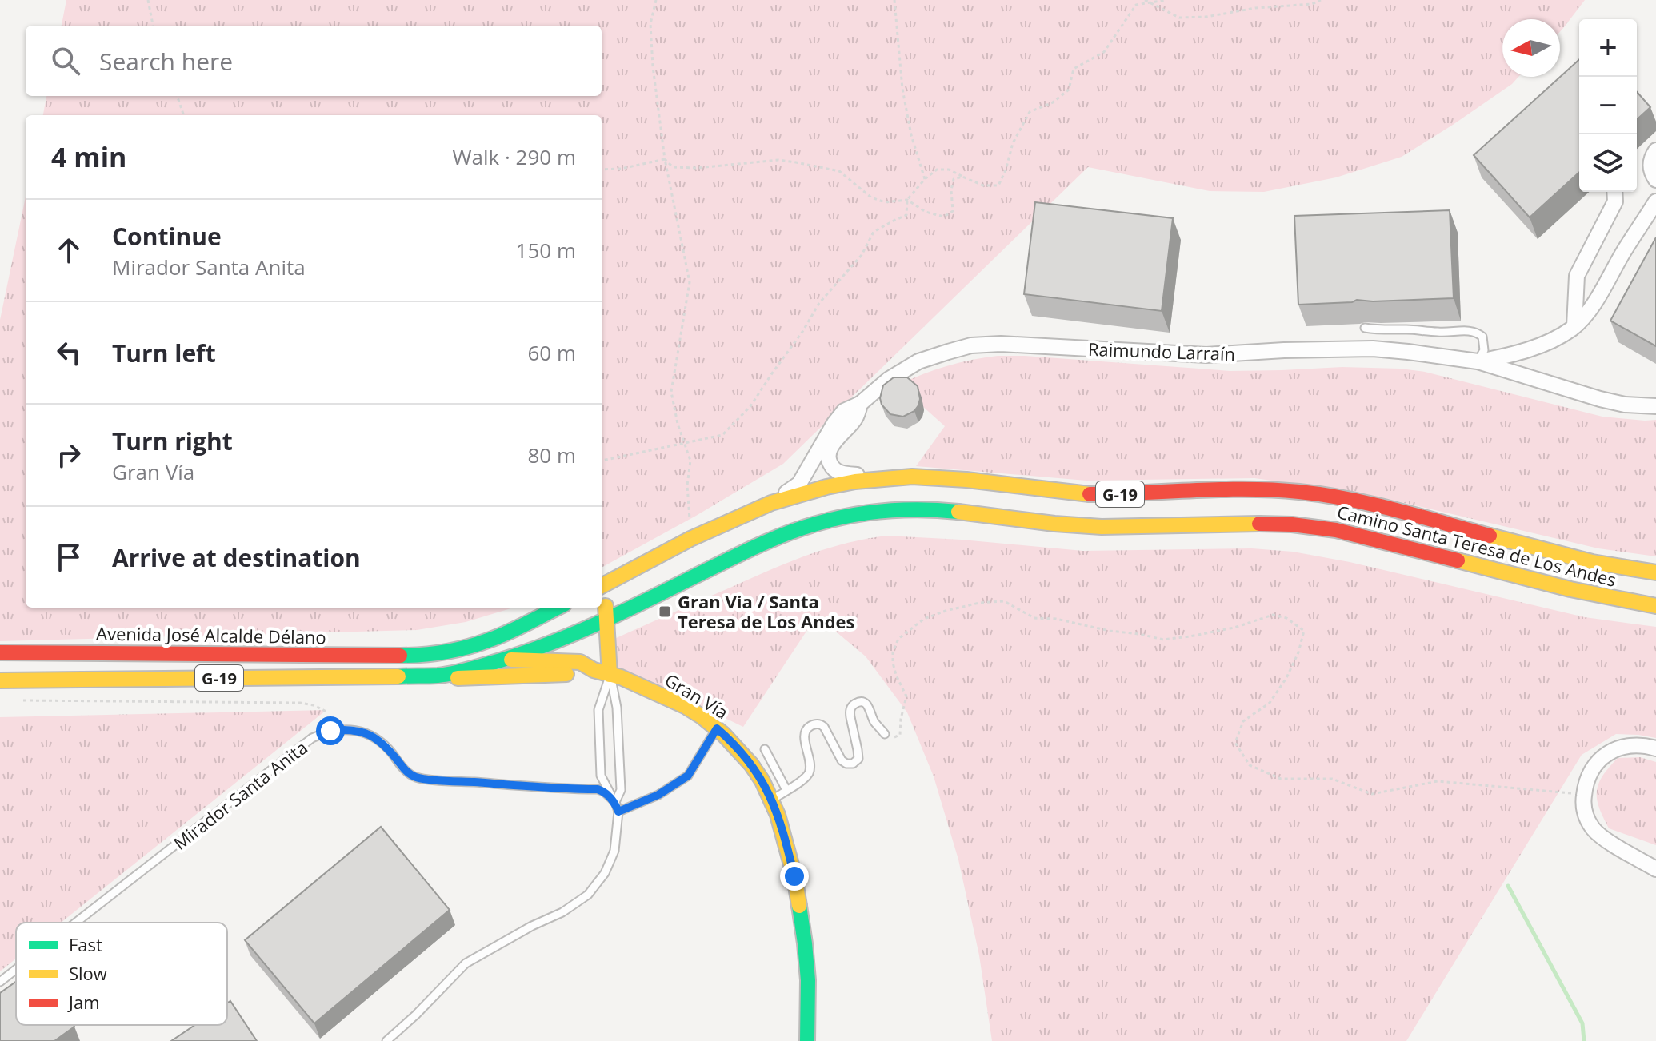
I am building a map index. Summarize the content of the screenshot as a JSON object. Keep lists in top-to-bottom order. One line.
{"streets":{"main road":["G-19","Camino Santa Teresa de Los Andes","Avenida José Alcalde Délano","Gran Vía"],"street":["Raimundo Larraín"],"lane":["Mirador Santa Anita"]},"crossings":[["Raimundo Larraín","Camino Santa Teresa de Los Andes"],["G-19","Camino Santa Teresa de Los Andes"],["G-19","Avenida José Alcalde Délano"],["G-19","Gran Vía"],["Camino Santa Teresa de Los Andes","Gran Vía"],["Avenida José Alcalde Délano","Gran Vía"]],"places":{"transit":["Gran Via / Santa Teresa de Los Andes"]},"legend":["Fast","Slow","Jam"],"north":"left","page":{"map_buttons":["+","−"],"search":"Search here","heading":["4 min","Walk · 290 m"],"list":[["Continue","Mirador Santa Anita","150 m"],["Turn left","60 m"],["Turn right","Gran Vía","80 m"],"Arrive at destination"]}}
